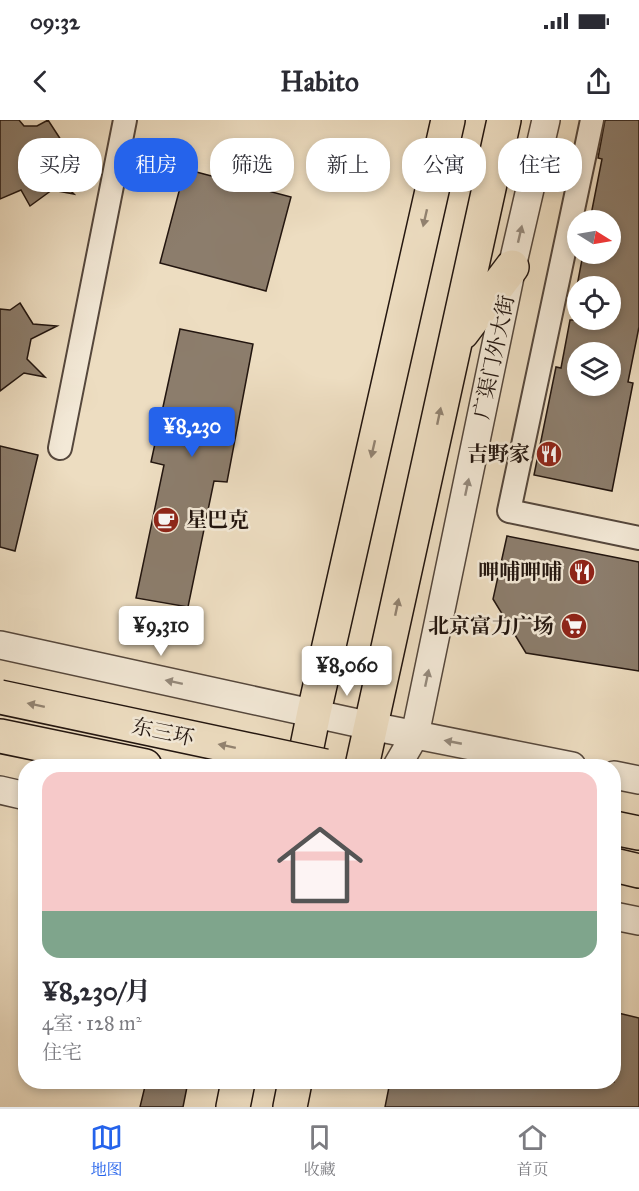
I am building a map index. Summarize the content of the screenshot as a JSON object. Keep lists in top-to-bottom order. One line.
{"streets":{"main road":["广渠门外大街","东三环"]},"places":{"restaurant":["吉野家","呷哺呷哺"],"cafe":["星巴克"],"supermarket":["北京富力广场"]},"north":"right","page":{"status":"09:32","header":"Habito","chip":["买房","租房","筛选","新上","公寓","住宅"],"price":["¥8,230","¥9,310","¥8,060"],"list":[{"name":"¥8,230/月","note":"4室 · 128 m² · 住宅"}],"tabs":["地图","收藏","首页"]}}
